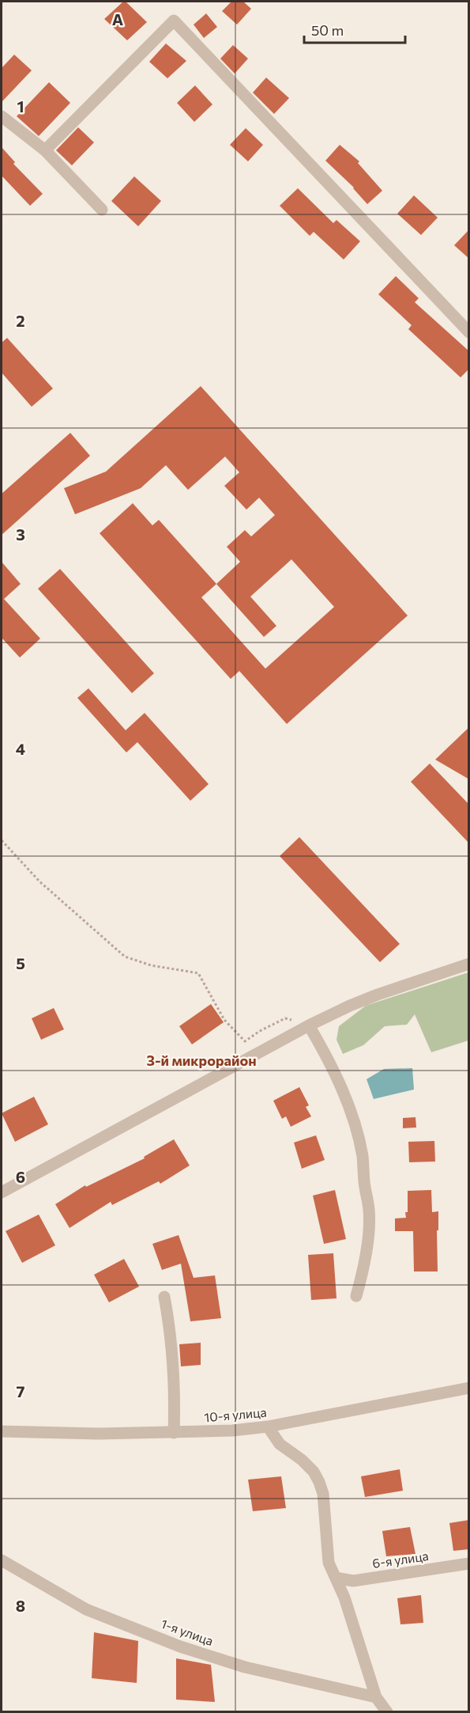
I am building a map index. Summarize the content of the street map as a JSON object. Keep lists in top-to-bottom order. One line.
{"streets":{"street":["10-я улица","6-я улица","1-я улица"]},"districts":["3-й микрорайон"],"scale_bar":"50 m","grid":{"columns":["A"],"rows":["1","2","3","4","5","6","7","8"]}}
